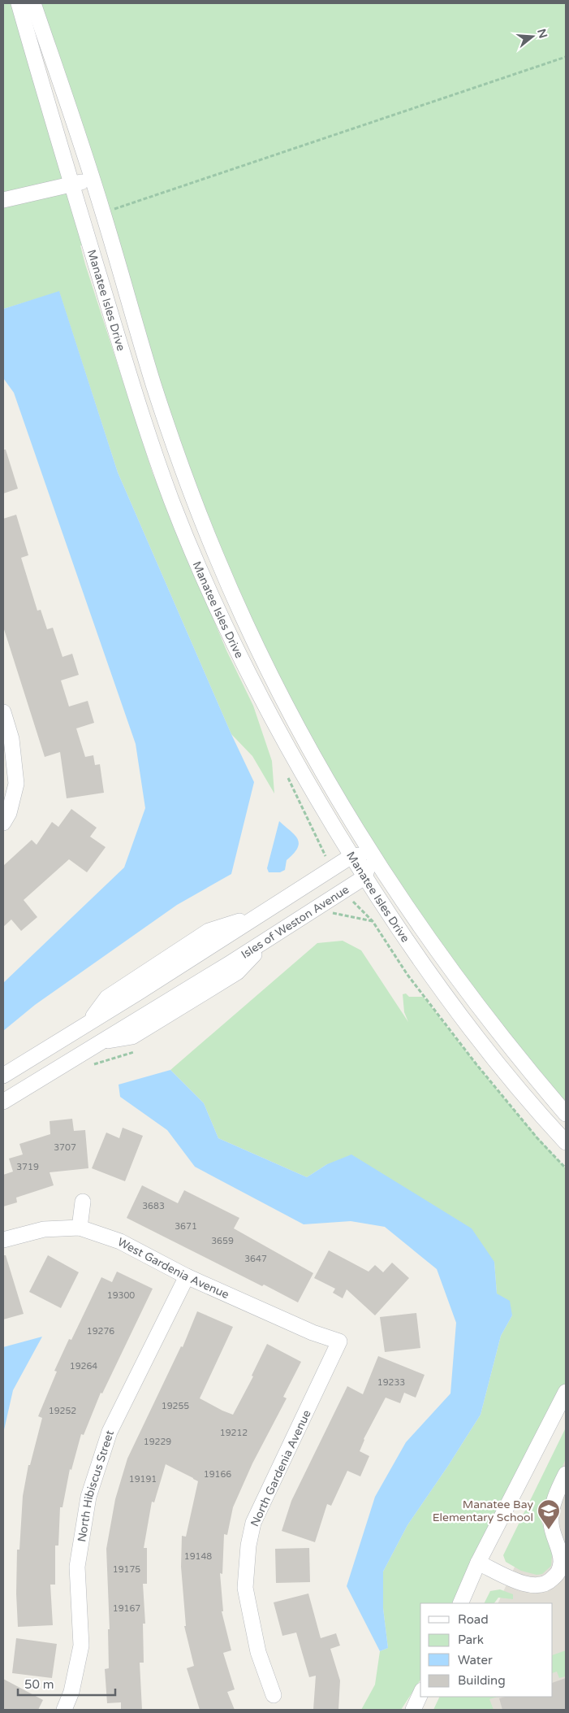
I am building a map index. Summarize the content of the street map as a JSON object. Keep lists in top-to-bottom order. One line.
{"streets":{"street":["Manatee Isles Drive","Isles of Weston Avenue","West Gardenia Avenue","North Gardenia Avenue","North Hibiscus Street"]},"crossings":[["Manatee Isles Drive","Isles of Weston Avenue"],["West Gardenia Avenue","North Gardenia Avenue"],["West Gardenia Avenue","North Hibiscus Street"]],"places":{"school or university":["Manatee Bay Elementary School"]},"house_numbers":["3707","3719","3683","3671","3659","3647","19300","19276","19264","19233","19255","19252","19212","19229","19166","19191","19148","19175","19167"],"legend":["Road","Park","Water","Building"],"scale_bar":"50 m","north":"right"}
